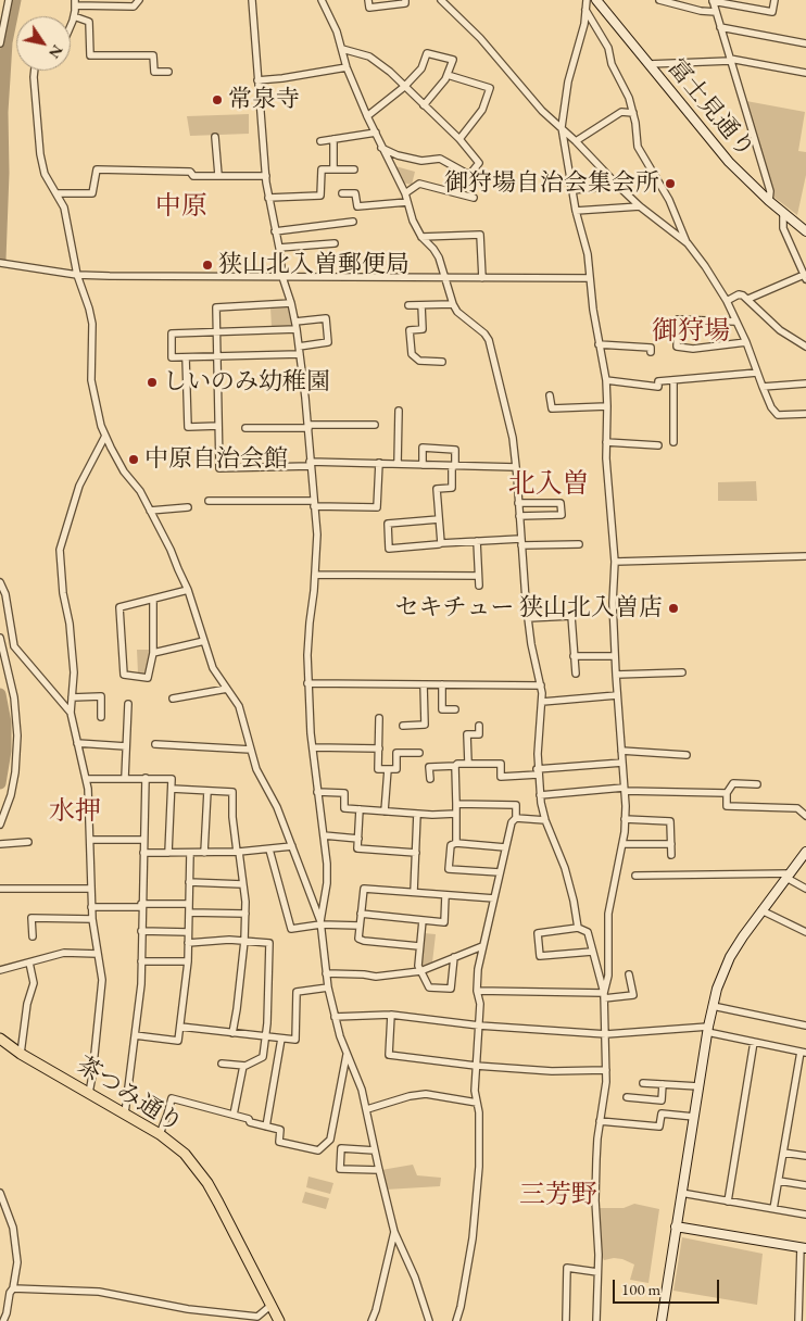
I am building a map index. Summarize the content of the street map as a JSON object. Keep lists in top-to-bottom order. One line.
{"streets":{"main road":["茶つみ通り"],"street":["富士見通り"]},"districts":["中原","御狩場","北入曽","水押","三芳野"],"places":["常泉寺","御狩場自治会集会所","狭山北入曽郵便局","しいのみ幼稚園","中原自治会館","セキチュー 狭山北入曽店"],"scale_bar":"100 m","north":"bottom right"}
